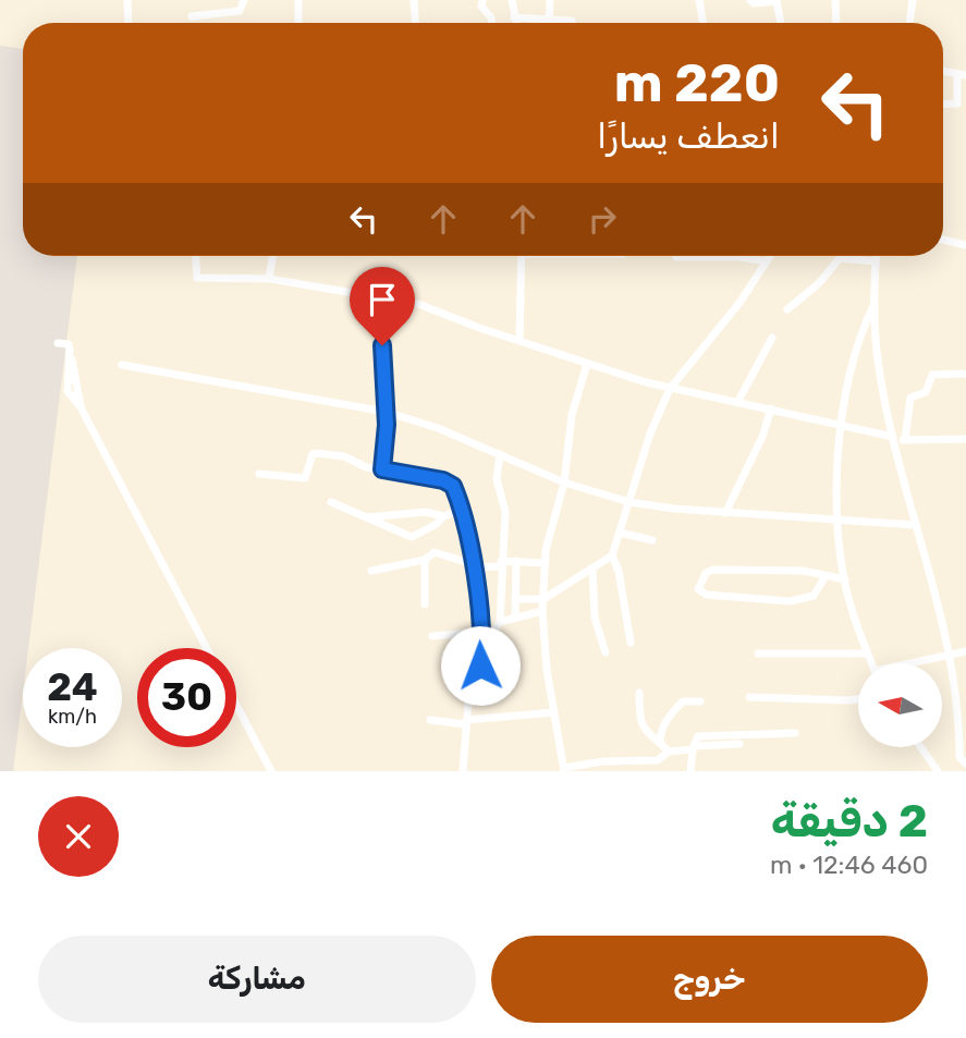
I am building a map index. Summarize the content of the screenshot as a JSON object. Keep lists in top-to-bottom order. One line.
{"north":"left","page":{"turn":["220 m","انعطف يسارًا"],"speed":"24 km/h","limit":"30","heading":["2 دقيقة","460 m · 12:46"],"buttons":["خروج","مشاركة"]}}
